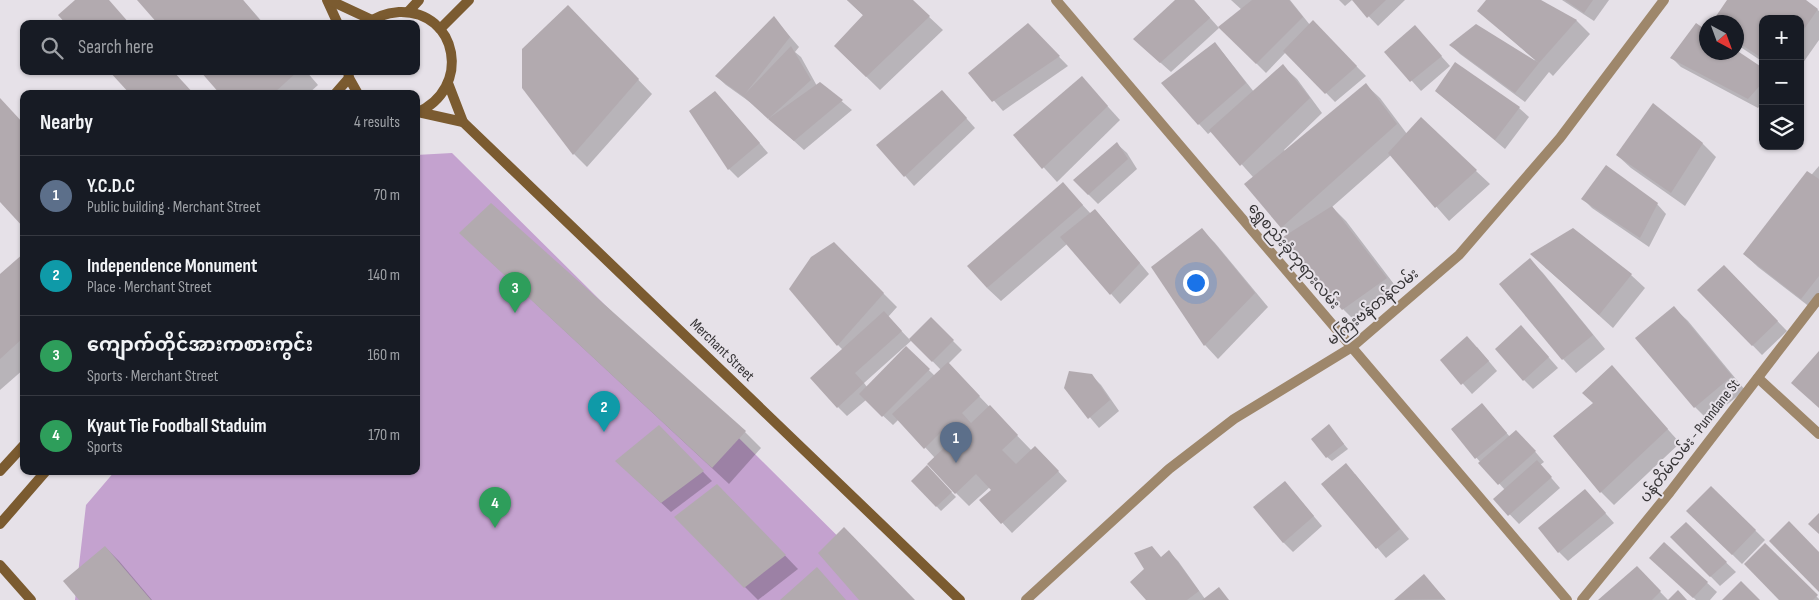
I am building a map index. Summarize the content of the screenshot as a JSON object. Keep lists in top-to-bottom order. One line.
{"streets":{"main road":["Merchant Street"],"street":["ရွှေစည်းခုံဘုရားလမ်း","မကြီးဗန်တန်လမ်း","ပန်တိမ်လမ်း - Punndane St"]},"crossings":[["ရွှေစည်းခုံဘုရားလမ်း","မကြီးဗန်တန်လမ်း"]],"north":"bottom right","page":{"map_buttons":["+","−"],"search":"Search here","heading":["Nearby","4 results"],"list":[{"mark":"1","name":"Y.C.D.C","note":"Public building · Merchant Street","value":"70 m"},{"mark":"2","name":"Independence Monument","note":"Place · Merchant Street","value":"140 m"},{"mark":"3","name":"ကျောက်တိုင်အားကစားကွင်း","note":"Sports · Merchant Street","value":"160 m"},{"mark":"4","name":"Kyaut Tie Foodball Staduim","note":"Sports","value":"170 m"}],"pins":["3","2","1","4"]}}
